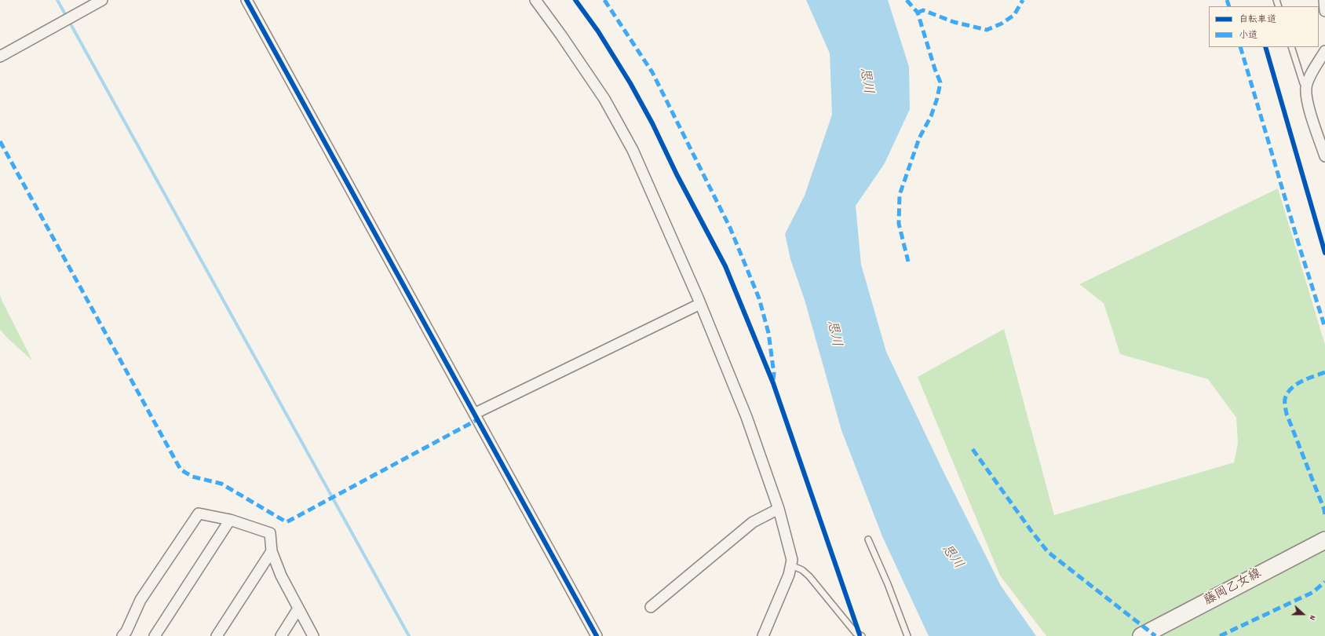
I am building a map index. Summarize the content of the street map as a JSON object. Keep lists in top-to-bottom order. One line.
{"streets":{"main road":["藤岡乙女線"]},"water":["思川"],"legend":["自転車道","小道"],"north":"right"}
